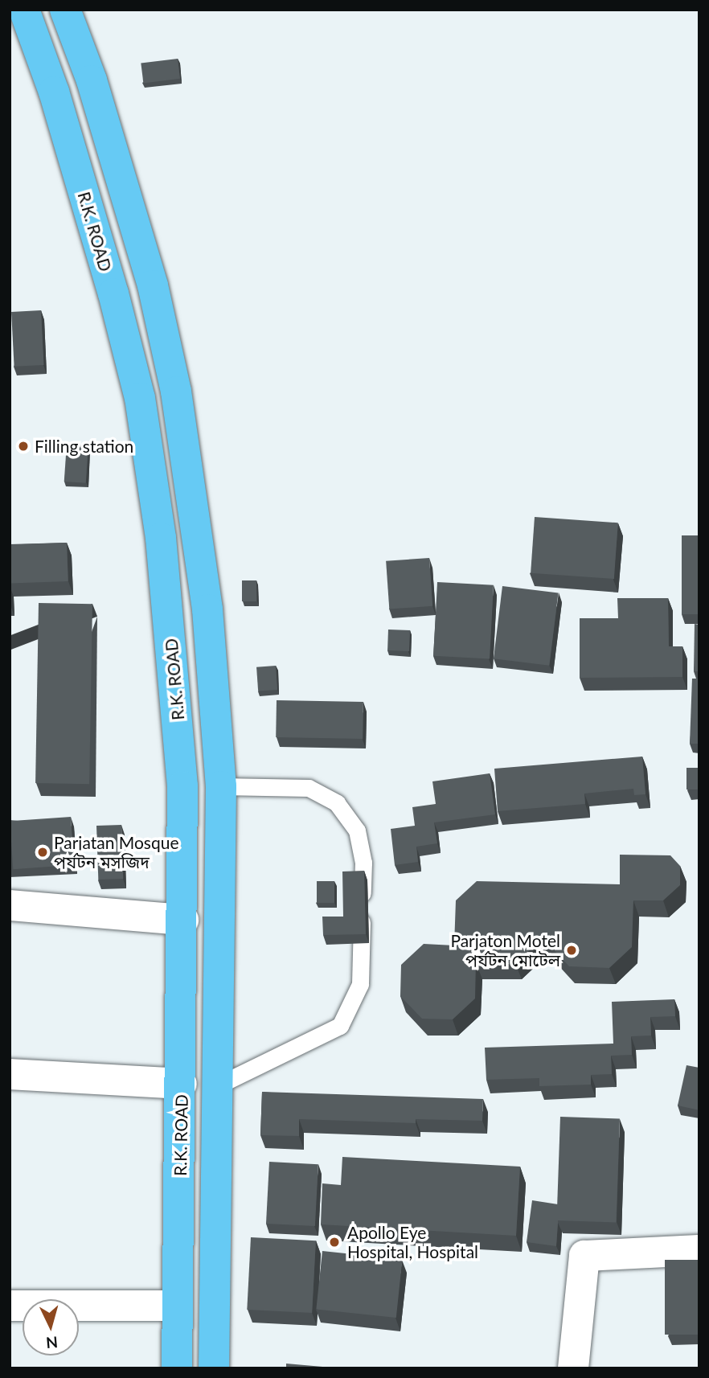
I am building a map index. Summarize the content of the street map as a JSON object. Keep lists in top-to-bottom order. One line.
{"streets":{"highway":["R.K. ROAD"]},"places":["Filling station","Parjatan Mosque পর্যটন মসজিদ","Parjaton Motel পর্যটন মোটেল","Apollo Eye Hospital, Hospital"],"north":"bottom"}
